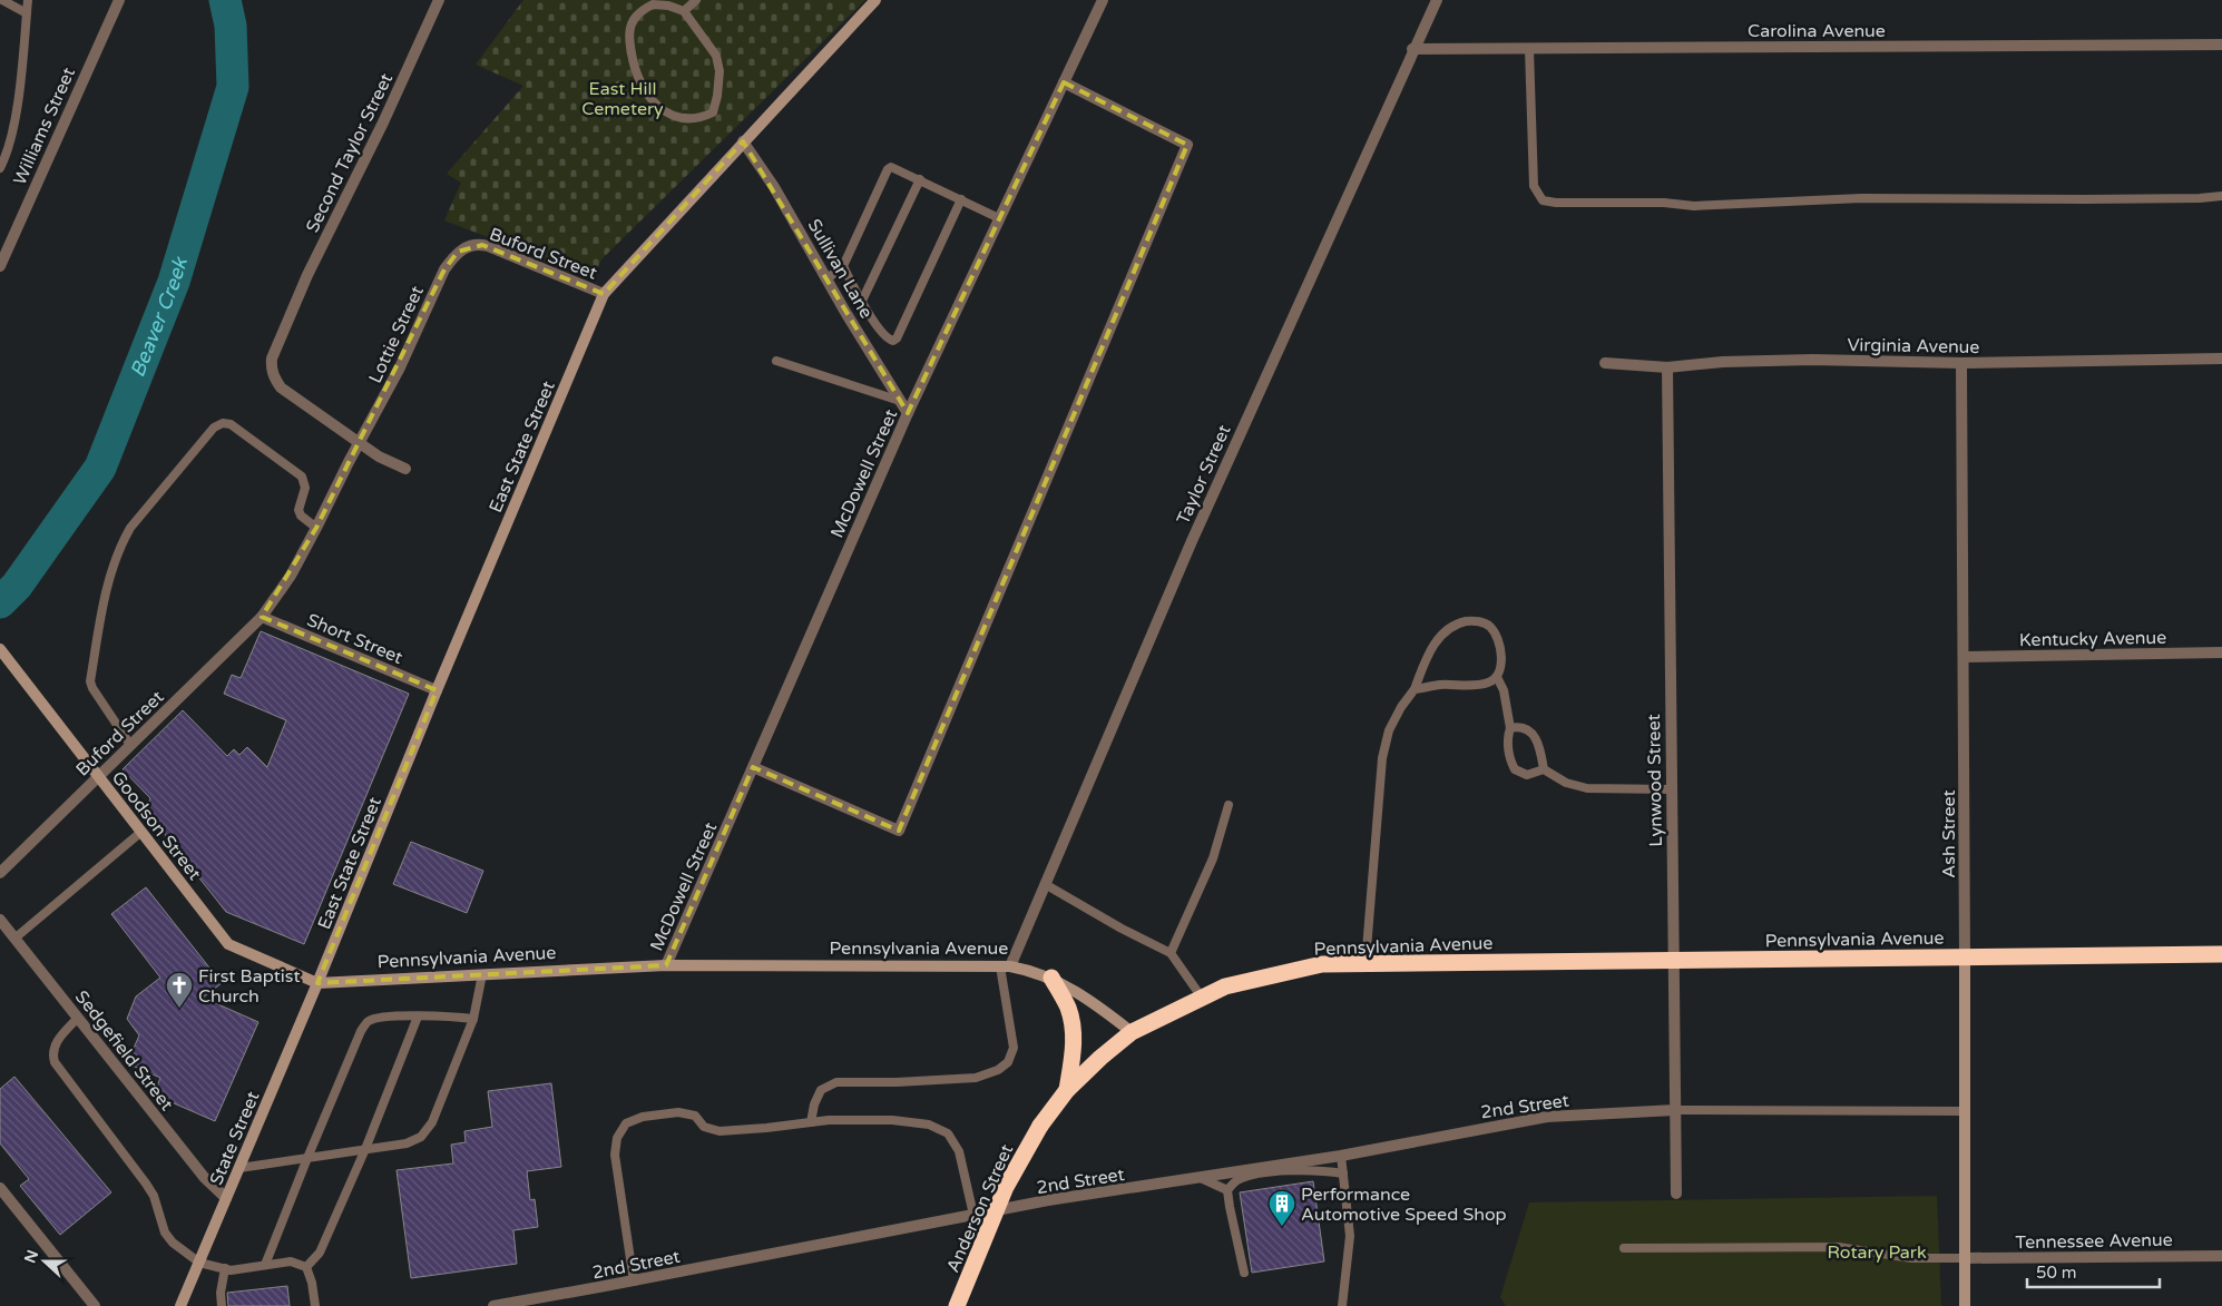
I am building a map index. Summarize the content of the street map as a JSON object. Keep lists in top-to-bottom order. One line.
{"streets":{"highway":["Pennsylvania Avenue","Anderson Street"],"main road":["East State Street","Goodson Street","Ash Street","State Street"],"street":["Carolina Avenue","Williams Street","Second Taylor Street","Buford Street","Sullivan Lane","Lottie Street","Virginia Avenue","McDowell Street","Taylor Street","Short Street","Kentucky Avenue","Lynwood Street","Sedgefield Street","2nd Street","Tennessee Avenue"]},"crossings":[["Carolina Avenue","Taylor Street"],["Second Taylor Street","Lottie Street"],["Buford Street","Lottie Street"],["Buford Street","East State Street"],["Buford Street","Short Street"],["Buford Street","Goodson Street"],["Sullivan Lane","East State Street"],["Sullivan Lane","McDowell Street"],["Lottie Street","Short Street"],["Virginia Avenue","Lynwood Street"],["Virginia Avenue","Ash Street"],["East State Street","Short Street"],["East State Street","Goodson Street"],["East State Street","Pennsylvania Avenue"],["East State Street","State Street"],["McDowell Street","Pennsylvania Avenue"],["Taylor Street","Pennsylvania Avenue"],["Kentucky Avenue","Ash Street"],["Lynwood Street","Pennsylvania Avenue"],["Lynwood Street","2nd Street"],["Goodson Street","Pennsylvania Avenue"],["Goodson Street","State Street"],["Ash Street","Pennsylvania Avenue"],["Ash Street","Tennessee Avenue"],["Pennsylvania Avenue","State Street"],["Pennsylvania Avenue","Anderson Street"],["Sedgefield Street","State Street"]],"water":["Beaver Creek"],"parks":["East Hill Cemetery","Rotary Park"],"places":{"church":["First Baptist Church"],"building":["Performance Automotive Speed Shop"]},"scale_bar":"50 m","north":"left"}
